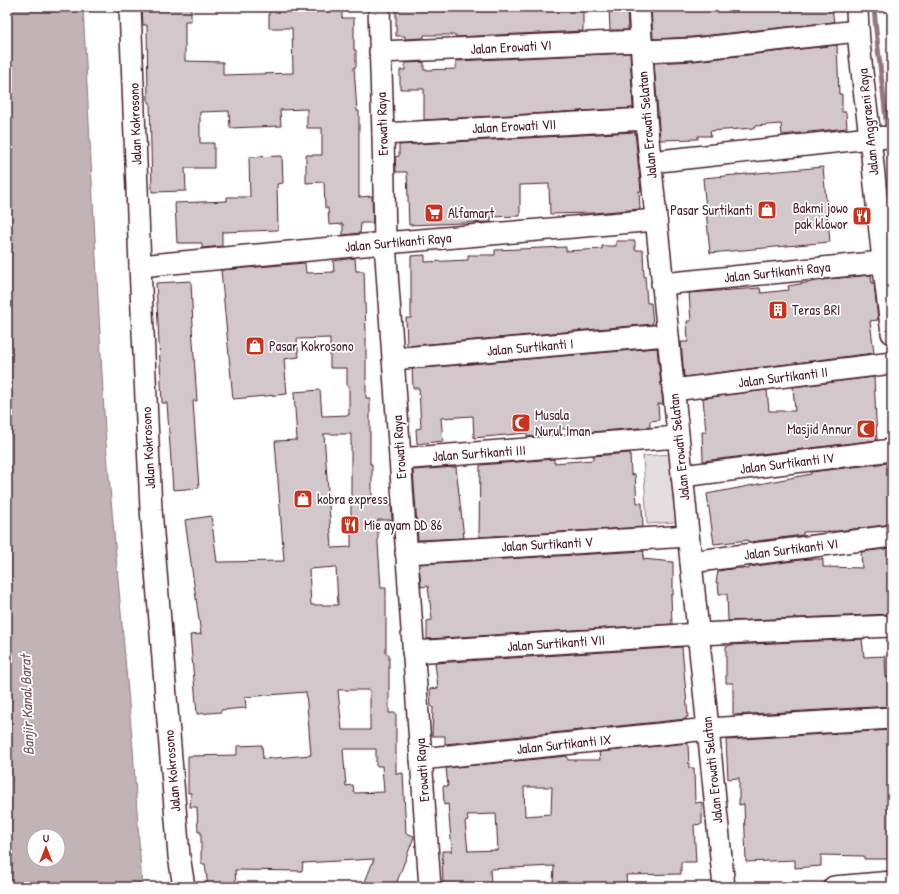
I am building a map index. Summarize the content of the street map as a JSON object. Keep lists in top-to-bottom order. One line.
{"streets":{"street":["Jalan Erowati VI","Jalan Anggraeni Raya","Jalan Kokrosono","Erowati Raya","Jalan Erowati Selatan","Jalan Erowati VII","Jalan Surtikanti Raya","Jalan Surtikanti I","Jalan Surtikanti II","Jalan Surtikanti III","Jalan Surtikanti IV","Jalan Surtikanti V","Jalan Surtikanti VI","Jalan Surtikanti VII","Jalan Surtikanti IX"]},"crossings":[["Jalan Erowati VI","Jalan Anggraeni Raya"],["Jalan Erowati VI","Erowati Raya"],["Jalan Erowati VI","Jalan Erowati Selatan"],["Jalan Anggraeni Raya","Jalan Surtikanti Raya"],["Jalan Kokrosono","Jalan Surtikanti Raya"],["Erowati Raya","Jalan Erowati VII"],["Erowati Raya","Jalan Surtikanti Raya"],["Erowati Raya","Jalan Surtikanti I"],["Erowati Raya","Jalan Surtikanti III"],["Erowati Raya","Jalan Surtikanti V"],["Erowati Raya","Jalan Surtikanti VII"],["Erowati Raya","Jalan Surtikanti IX"],["Jalan Erowati Selatan","Jalan Erowati VII"],["Jalan Erowati Selatan","Jalan Surtikanti Raya"],["Jalan Erowati Selatan","Jalan Surtikanti I"],["Jalan Erowati Selatan","Jalan Surtikanti II"],["Jalan Erowati Selatan","Jalan Surtikanti III"],["Jalan Erowati Selatan","Jalan Surtikanti IV"],["Jalan Erowati Selatan","Jalan Surtikanti V"],["Jalan Erowati Selatan","Jalan Surtikanti VI"],["Jalan Erowati Selatan","Jalan Surtikanti VII"],["Jalan Erowati Selatan","Jalan Surtikanti IX"]],"water":["Banjir Kanal Barat"],"places":{"shop":["Pasar Surtikanti","Pasar Kokrosono","kobra express"],"supermarket":["Alfamart"],"restaurant":["Bakmi jowo pak klowor","Mie ayam DD 86"],"building":["Teras BRI"],"mosque":["Musala Nurul Iman","Masjid Annur"]},"north":"top"}
